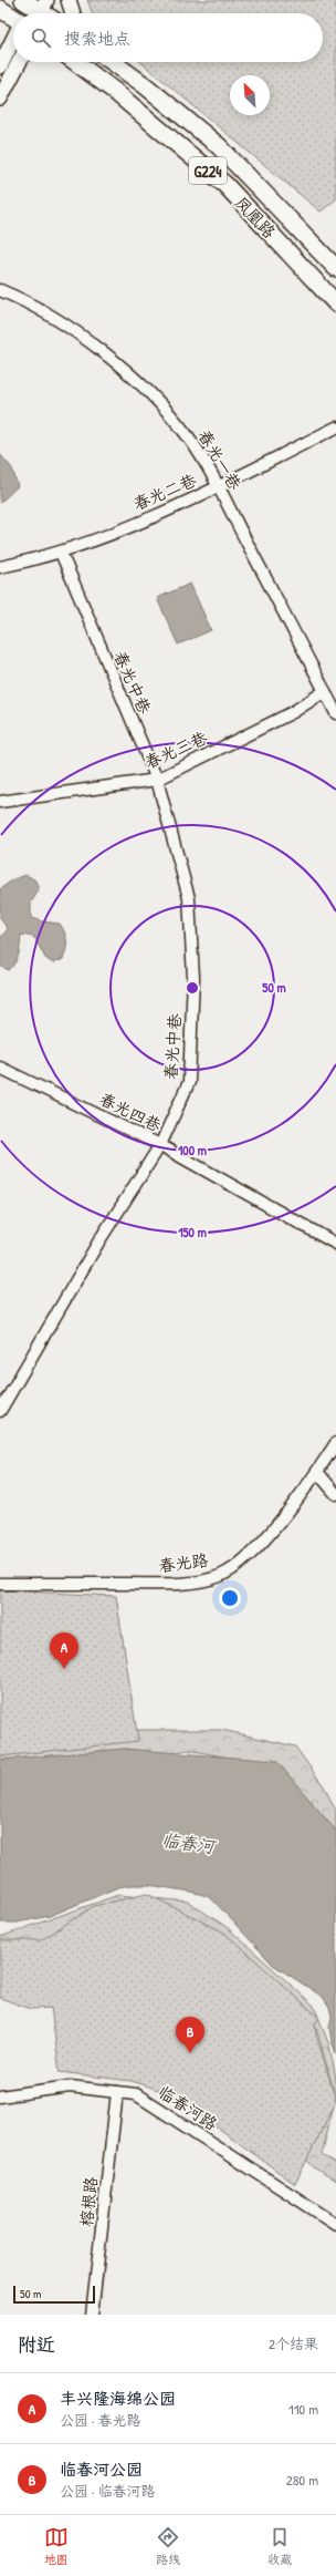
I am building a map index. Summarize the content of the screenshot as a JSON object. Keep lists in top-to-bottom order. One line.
{"streets":{"highway":["G224","凤凰路"],"street":["春光一巷","春光二巷","春光中巷","春光三巷","春光四巷","春光路","临春河路","榕根路"]},"crossings":[["春光一巷","春光二巷"],["春光一巷","春光三巷"],["春光二巷","春光中巷"],["春光中巷","春光三巷"],["春光中巷","春光四巷"],["临春河路","榕根路"]],"water":["临春河"],"scale_bar":"50 m","north":"top left","page":{"search":"搜索地点","pins":["A","B"],"scale":"50 m","heading":["附近","2个结果"],"list":[{"mark":"A","name":"丰兴隆海绵公园","note":"公园 · 春光路","value":"110 m"},{"mark":"B","name":"临春河公园","note":"公园 · 临春河路","value":"280 m"}],"nav":["地图","路线","收藏"]},"rings":["50 m","100 m","150 m"]}
